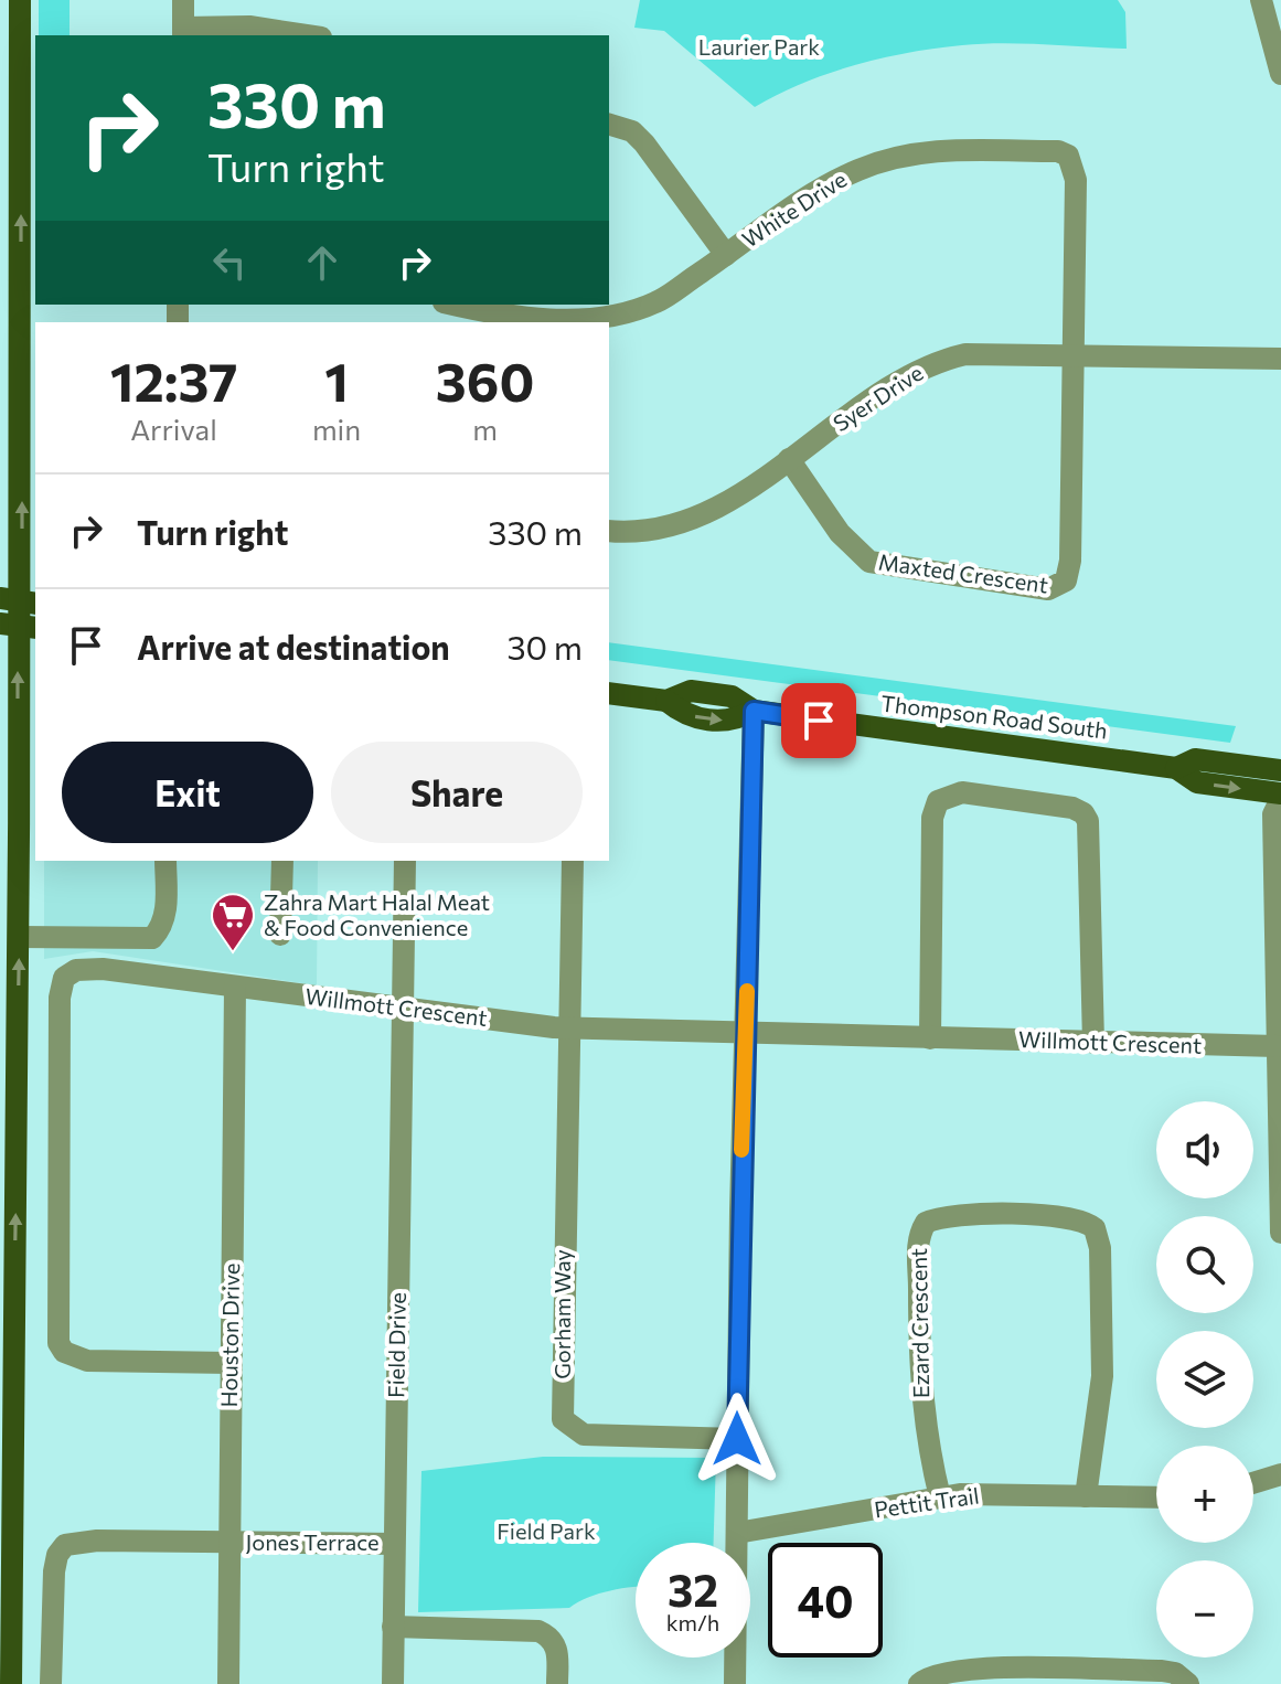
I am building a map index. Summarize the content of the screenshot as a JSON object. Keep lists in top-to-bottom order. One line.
{"streets":{"main road":["Thompson Road South"],"street":["White Drive","Syer Drive","Maxted Crescent","Willmott Crescent","Gorham Way","Ezard Crescent","Houston Drive","Field Drive","Pettit Trail","Jones Terrace"]},"crossings":[["White Drive","Syer Drive"],["White Drive","Maxted Crescent"],["Syer Drive","Maxted Crescent"],["Willmott Crescent","Gorham Way"],["Willmott Crescent","Houston Drive"],["Willmott Crescent","Field Drive"],["Ezard Crescent","Pettit Trail"],["Houston Drive","Jones Terrace"],["Field Drive","Jones Terrace"]],"parks":["Laurier Park","Field Park"],"places":{"supermarket":["Zahra Mart Halal Meat & Food Convenience"]},"page":{"turn":["330 m","Turn right"],"eta":["12:37","Arrival","1","min","360","m"],"list":[{"name":"Turn right","value":"330 m"},{"name":"Arrive at destination","value":"30 m"}],"buttons":["Exit","Share"],"map_buttons":["+","−"],"speed":"32 km/h","limit":"40"}}
